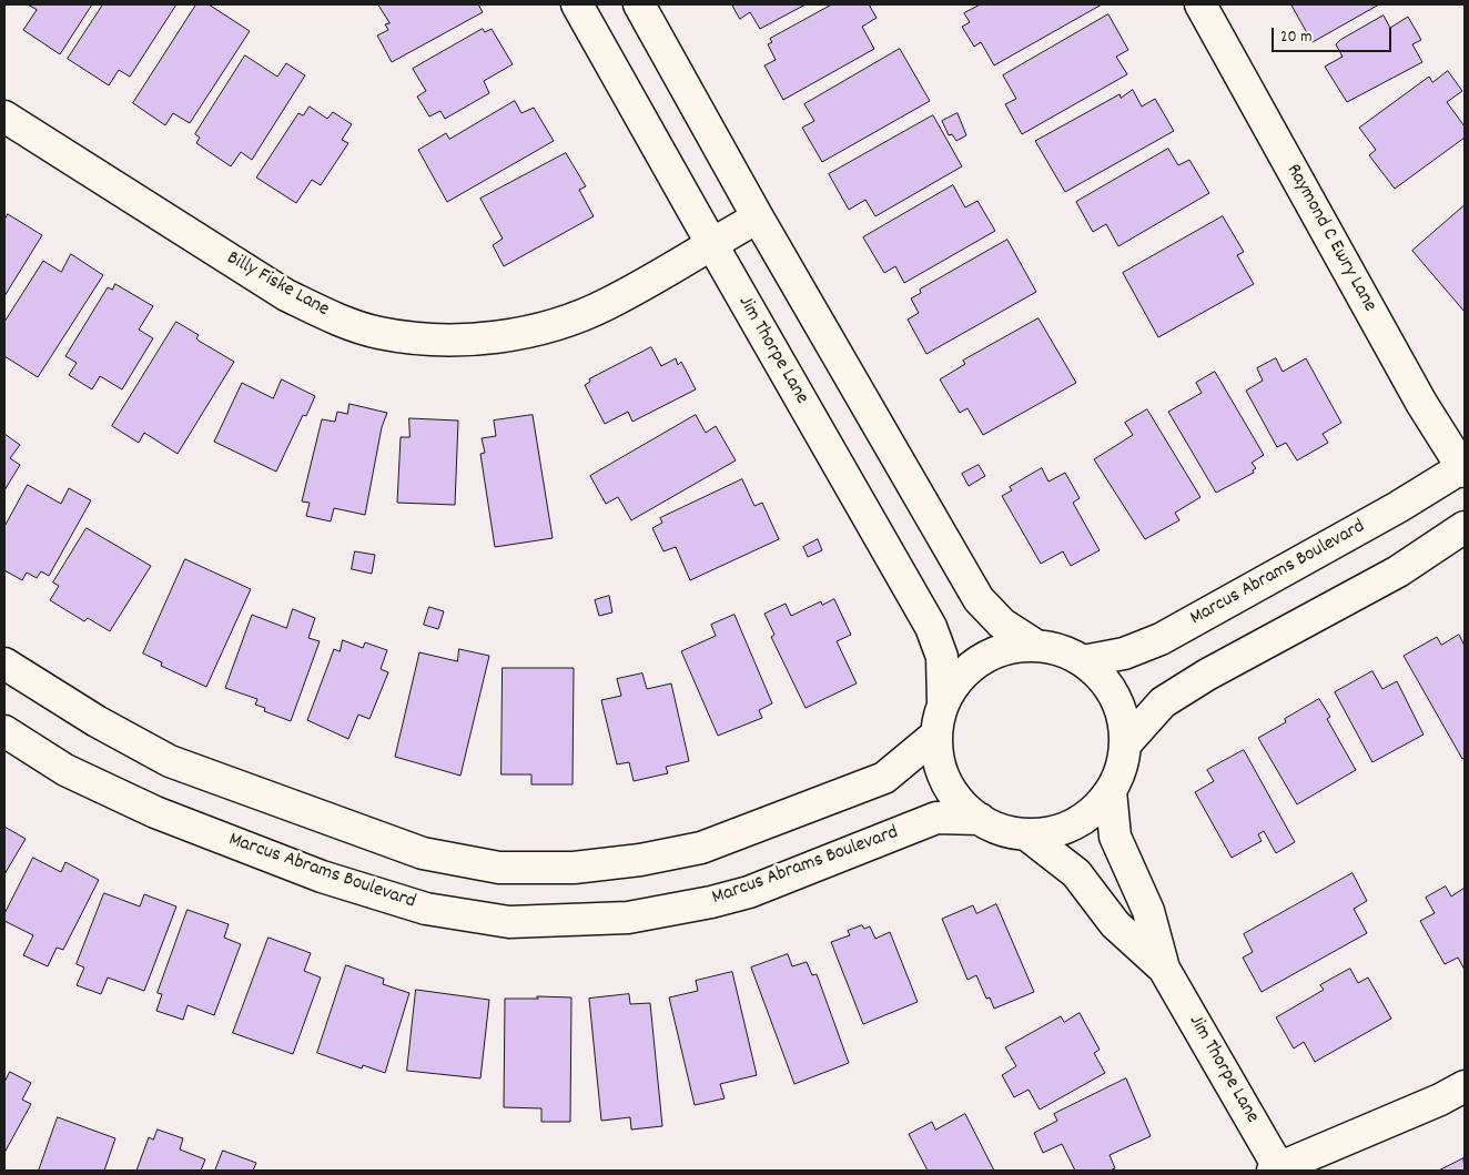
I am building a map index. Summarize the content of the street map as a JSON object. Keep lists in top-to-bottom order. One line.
{"streets":{"street":["Raymond C Ewry Lane","Billy Fiske Lane","Jim Thorpe Lane","Marcus Abrams Boulevard"]},"crossings":[["Raymond C Ewry Lane","Marcus Abrams Boulevard"],["Billy Fiske Lane","Jim Thorpe Lane"],["Jim Thorpe Lane","Marcus Abrams Boulevard"]],"scale_bar":"20 m"}
